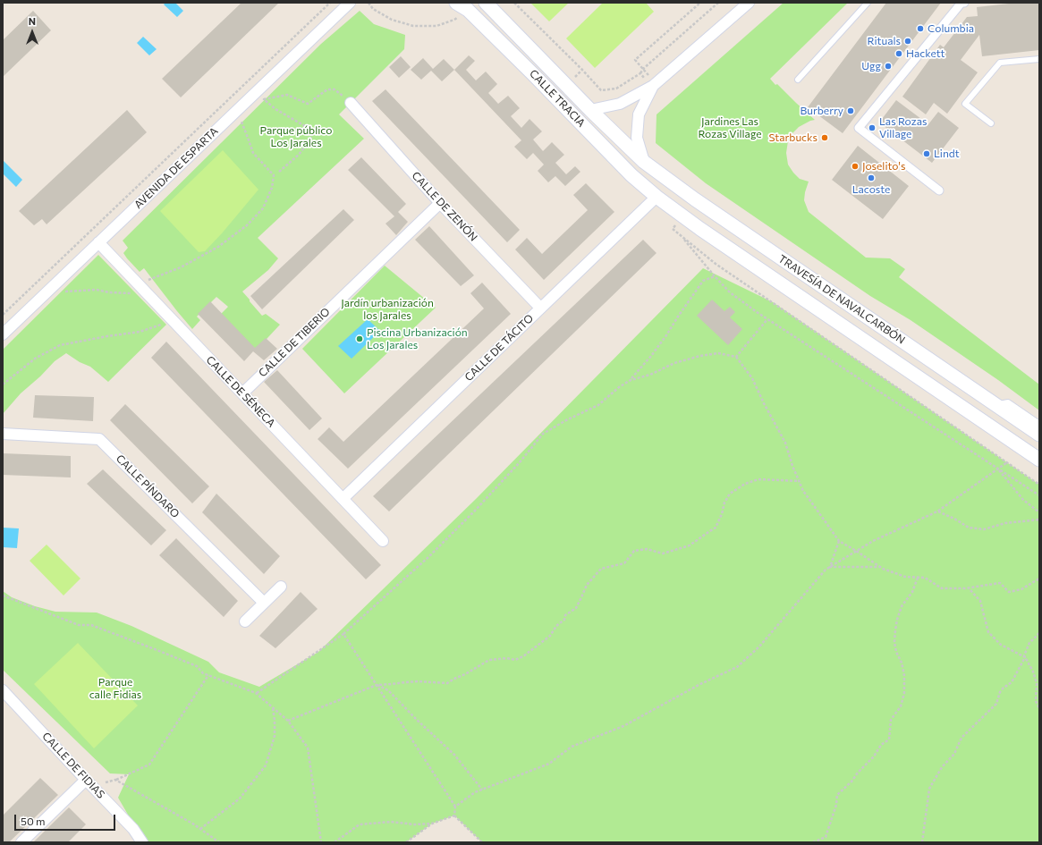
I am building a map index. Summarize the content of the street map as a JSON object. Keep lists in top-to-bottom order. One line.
{"streets":{"street":["CALLE TRACIA","AVENIDA DE ESPARTA","CALLE DE ZENÓN","TRAVESÍA DE NAVALCARBÓN","CALLE DE TIBERIO","CALLE DE TÁCITO","CALLE DE SÉNECA","CALLE PÍNDARO","CALLE DE FIDIAS"]},"crossings":[["CALLE TRACIA","TRAVESÍA DE NAVALCARBÓN"],["CALLE TRACIA","CALLE DE TÁCITO"],["AVENIDA DE ESPARTA","CALLE DE SÉNECA"],["CALLE DE ZENÓN","CALLE DE TIBERIO"],["CALLE DE ZENÓN","CALLE DE TÁCITO"],["TRAVESÍA DE NAVALCARBÓN","CALLE DE TÁCITO"],["CALLE DE TIBERIO","CALLE DE SÉNECA"],["CALLE DE TÁCITO","CALLE DE SÉNECA"]],"parks":["Jardines Las Rozas Village","Parque público Los Jarales","Jardín urbanización los Jarales","Parque calle Fidias"],"places":["Columbia","Rituals","Hackett","Ugg","Burberry","Las Rozas Village","Starbucks","Lindt","Joselito's","Lacoste","Piscina Urbanización Los Jarales"],"scale_bar":"50 m","north":"top"}
